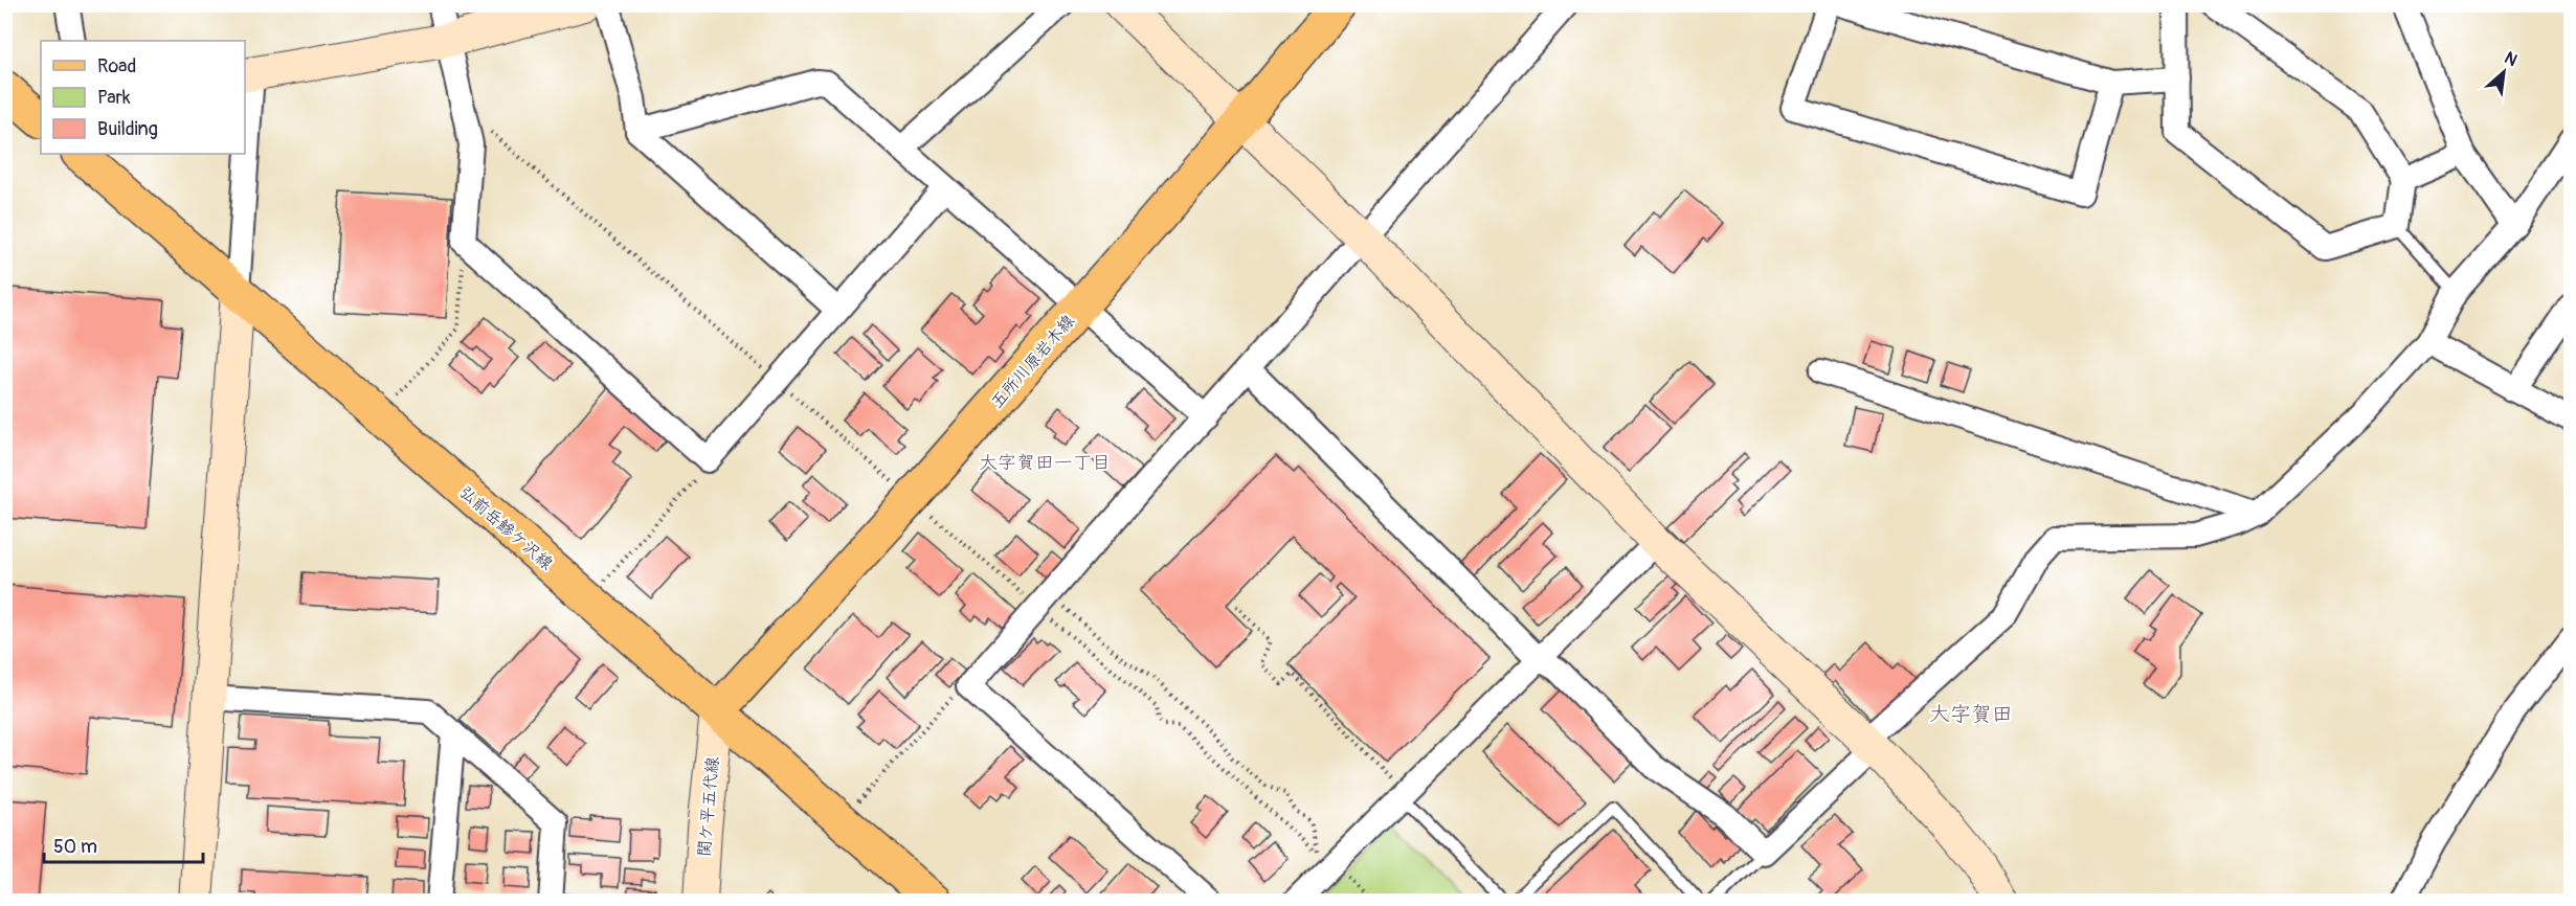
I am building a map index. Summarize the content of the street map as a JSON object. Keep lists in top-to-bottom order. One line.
{"streets":{"main road":["五所川原岩木線","弘前岳鰺ケ沢線"],"street":["関ケ平五代線"]},"crossings":[["五所川原岩木線","弘前岳鰺ケ沢線"],["五所川原岩木線","関ケ平五代線"],["弘前岳鰺ケ沢線","関ケ平五代線"]],"districts":["大字賀田一丁目","大字賀田"],"legend":["Road","Park","Building"],"scale_bar":"50 m","north":"top right"}
